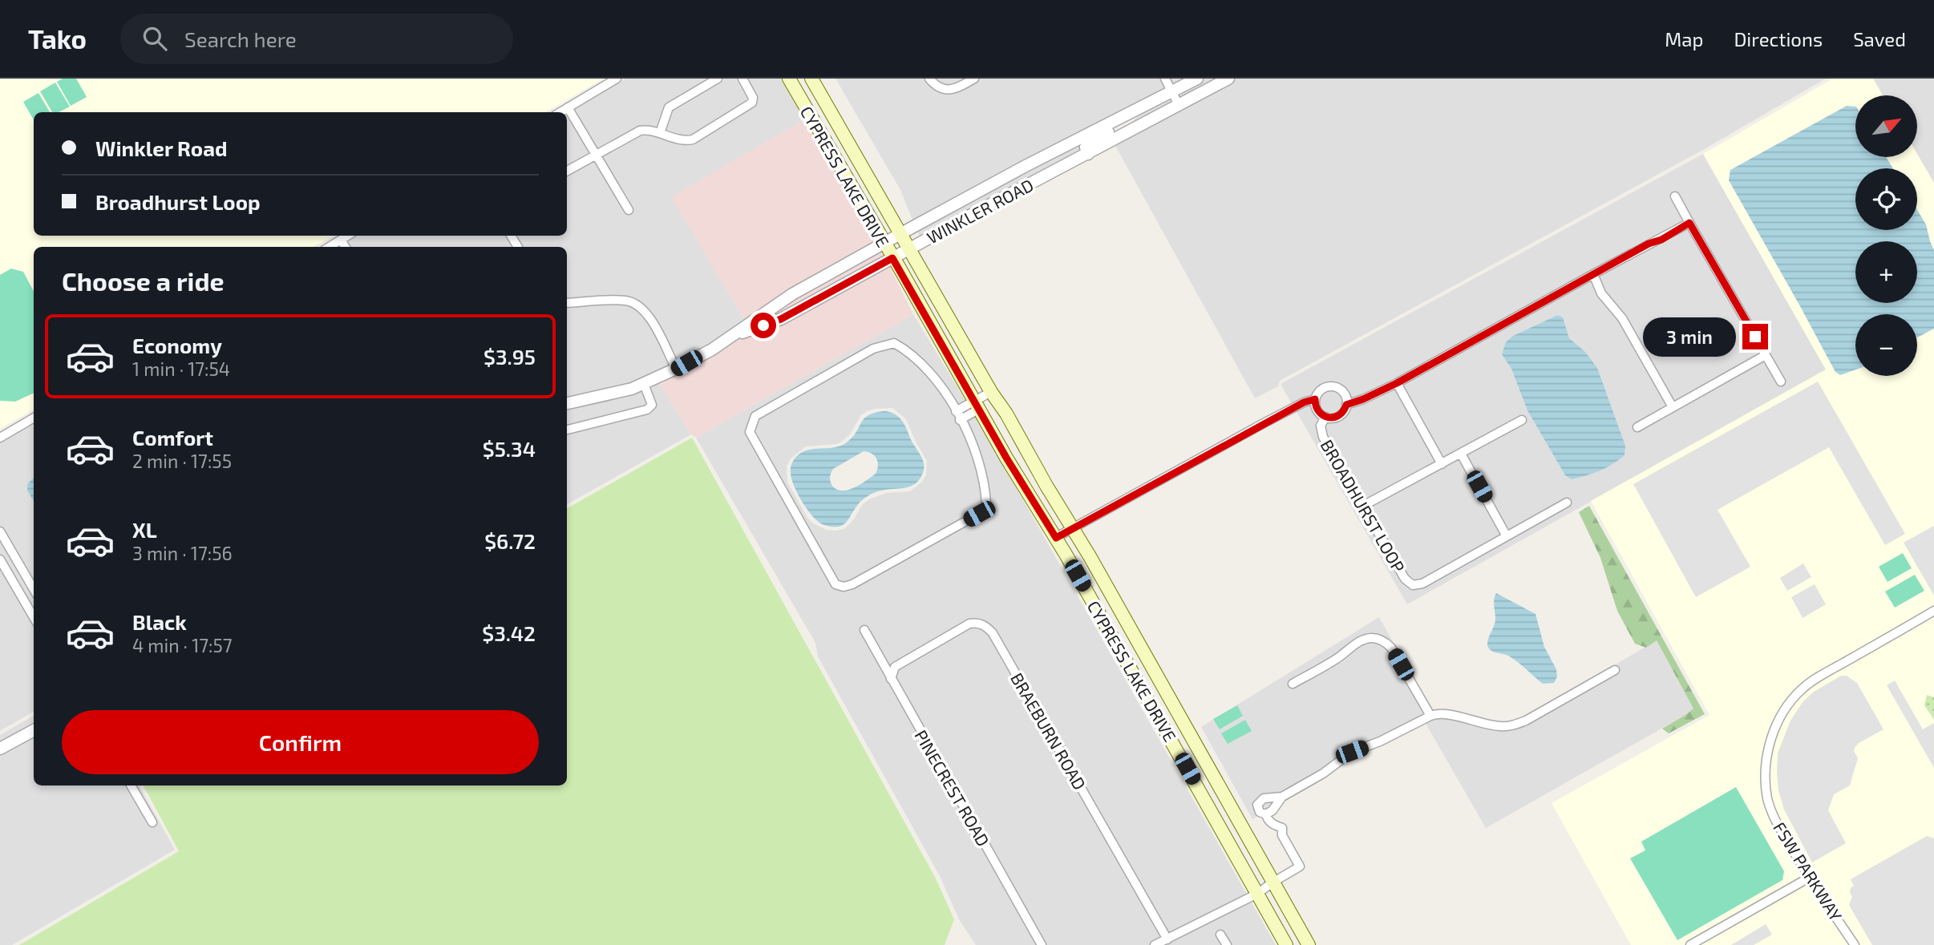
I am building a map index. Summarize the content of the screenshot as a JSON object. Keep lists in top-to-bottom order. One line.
{"streets":{"main road":["CYPRESS LAKE DRIVE"],"street":["WINKLER ROAD","BROADHURST LOOP","BRAEBURN ROAD","PINECREST ROAD","FSW PARKWAY"]},"crossings":[["CYPRESS LAKE DRIVE","WINKLER ROAD"],["BRAEBURN ROAD","PINECREST ROAD"]],"north":"top right","page":{"header":"Tako","search":"Search here","nav":["Map","Directions","Saved"],"map_buttons":["+","−"],"banner":["Winkler Road","Broadhurst Loop"],"heading":"Choose a ride","list":[{"name":"Economy","note":"1 min · 17:54","value":"$3.95"},{"name":"Comfort","note":"2 min · 17:55","value":"$5.34"},{"name":"XL","note":"3 min · 17:56","value":"$6.72"},{"name":"Black","note":"4 min · 17:57","value":"$3.42"}],"bubble":"3 min","buttons":"Confirm"}}
